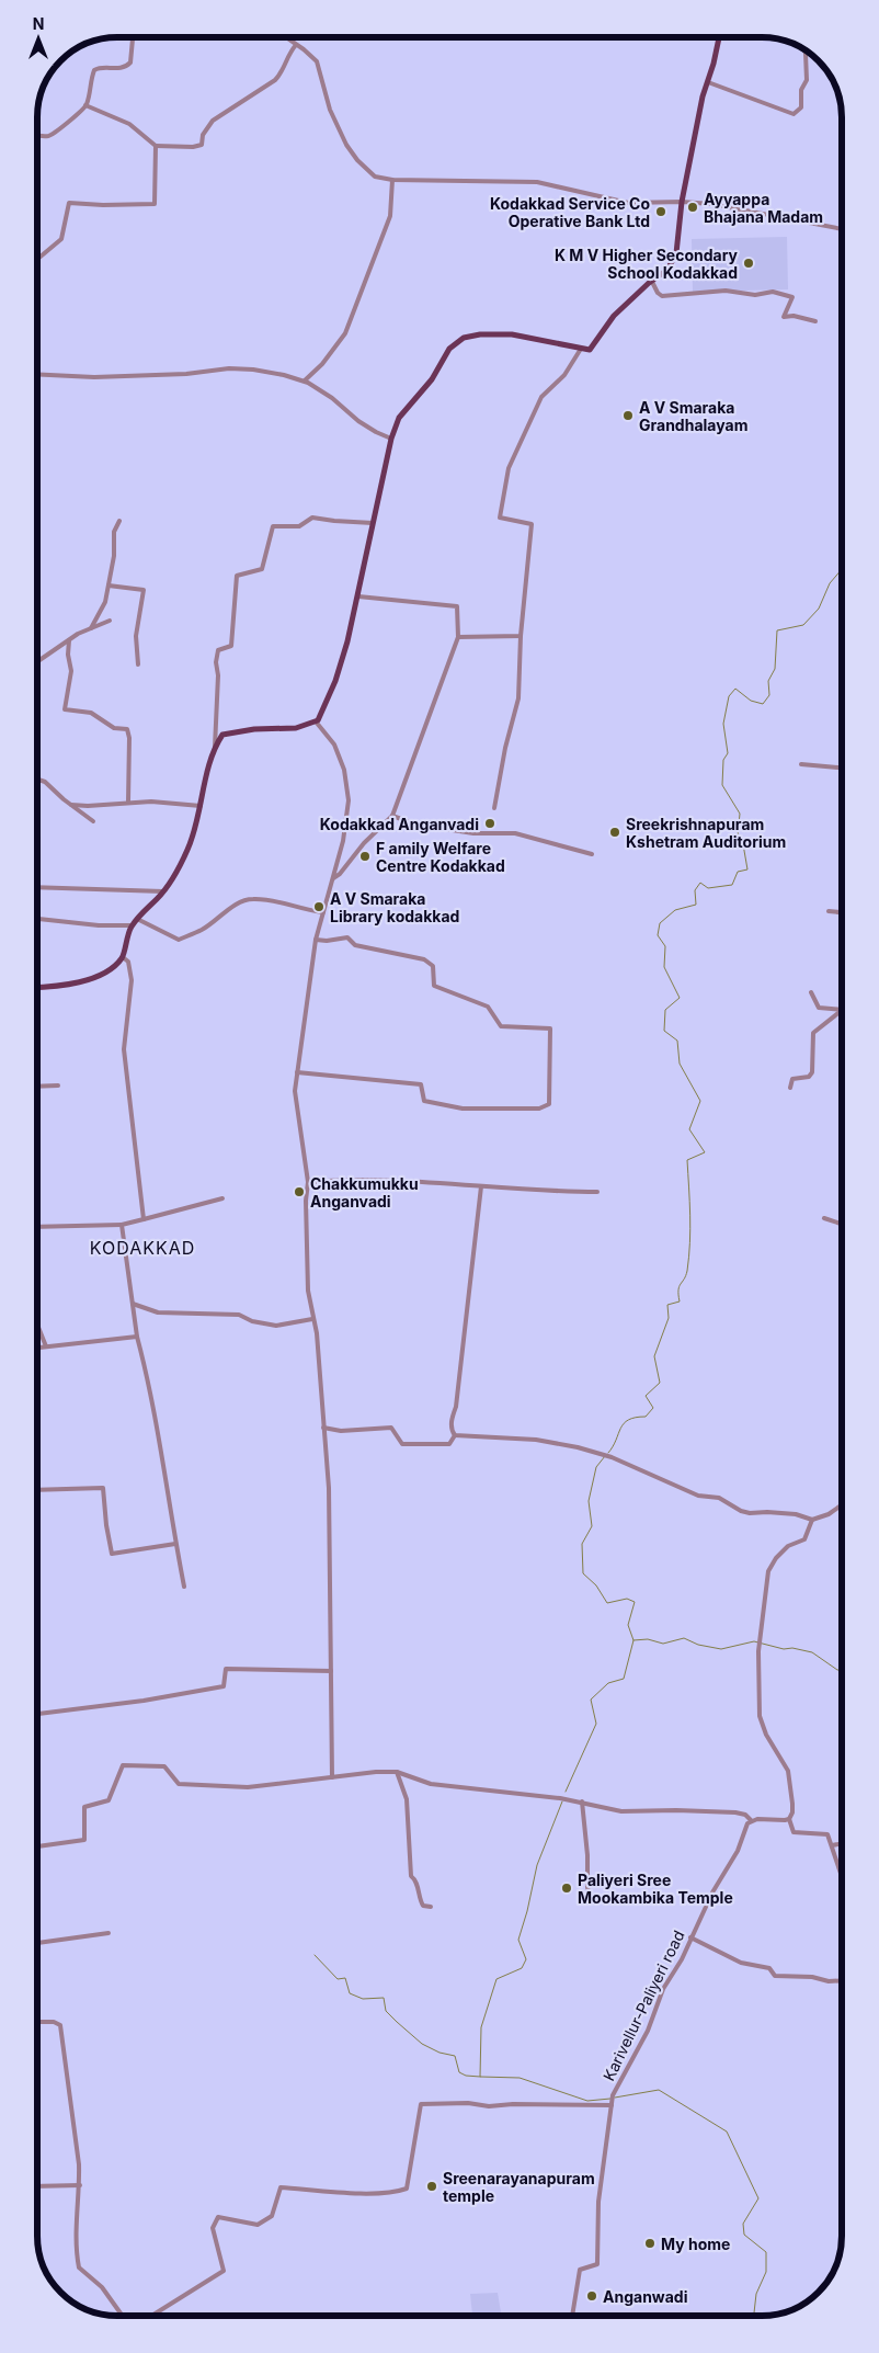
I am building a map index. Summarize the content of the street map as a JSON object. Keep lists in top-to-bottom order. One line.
{"streets":{"street":["Karivellur-Paliyeri road"]},"districts":["KODAKKAD"],"places":["Ayyappa Bhajana Madam","Kodakkad Service Co Operative Bank Ltd","K M V Higher Secondary School Kodakkad","A V Smaraka Grandhalayam","Kodakkad Anganvadi","Sreekrishnapuram Kshetram Auditorium","F amily Welfare Centre Kodakkad","A V Smaraka Library kodakkad","Chakkumukku Anganvadi","Paliyeri Sree Mookambika Temple","Sreenarayanapuram temple","My home","Anganwadi"],"north":"top"}
